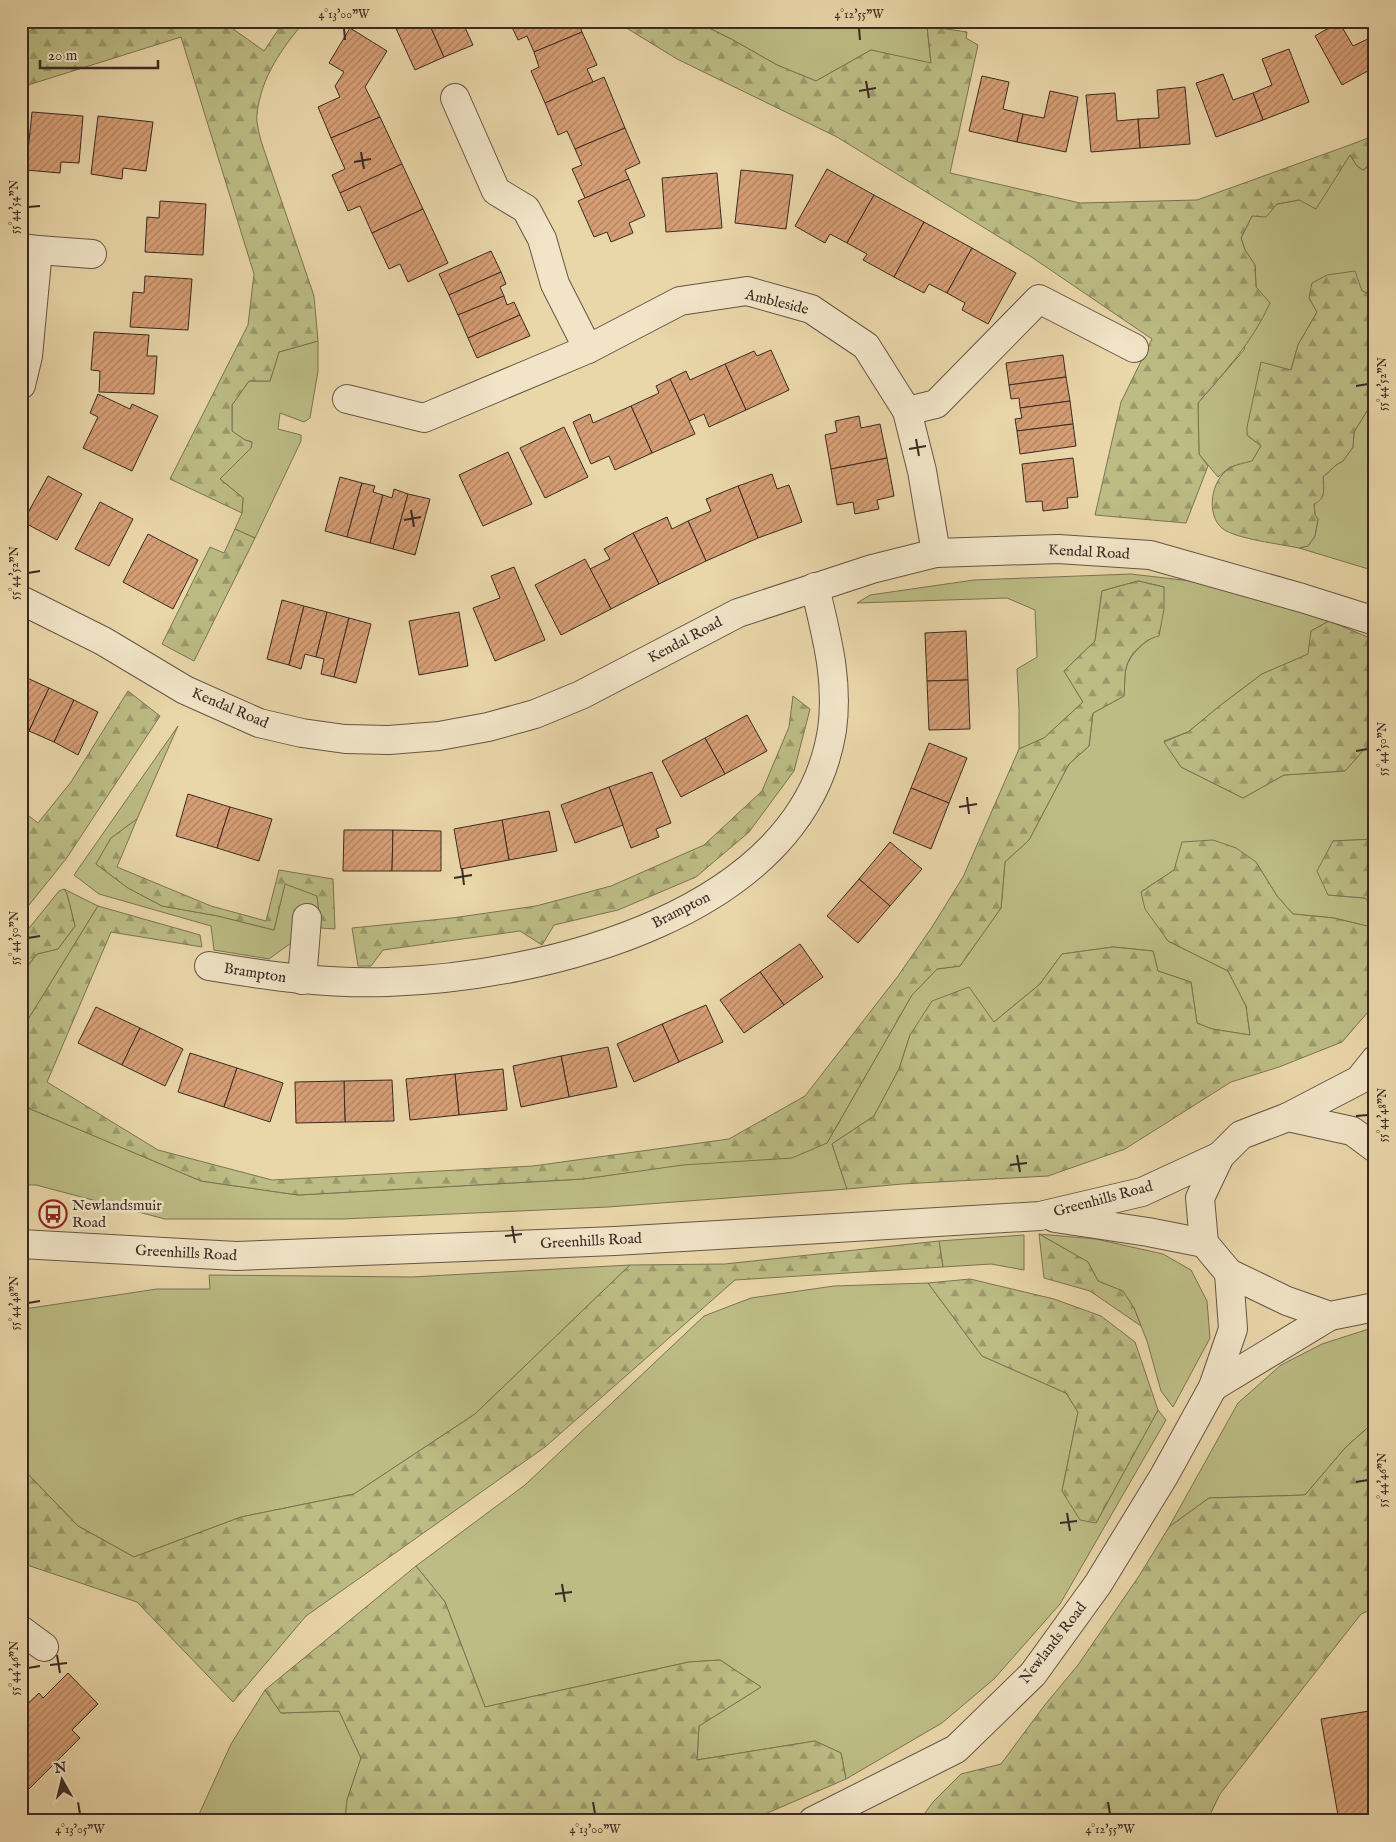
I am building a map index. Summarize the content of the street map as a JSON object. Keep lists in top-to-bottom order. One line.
{"streets":{"street":["Ambleside","Kendal Road","Brampton","Greenhills Road","Newlands Road"]},"crossings":[["Ambleside","Kendal Road"],["Kendal Road","Brampton"]],"places":{"bus stop":["Newlandsmuir Road"]},"scale_bar":"20 m","north":"top","coordinates":["4°13'00\"W","4°12'55\"W","55°44'54\"N","55°44'52\"N","55°44'50\"N","55°44'48\"N","55°44'46\"N","4°13'05\"W"]}
